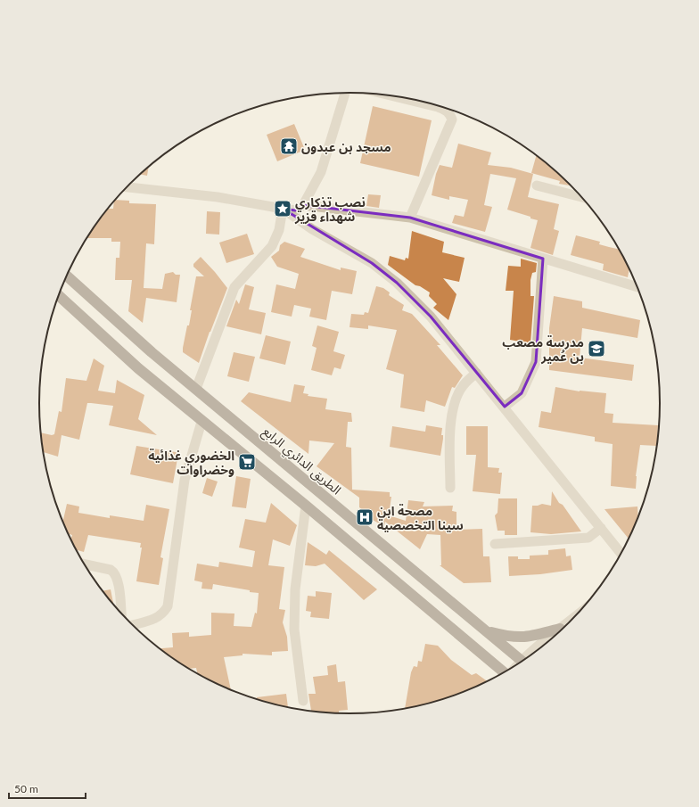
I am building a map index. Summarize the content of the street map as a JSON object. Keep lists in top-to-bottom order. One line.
{"streets":{"main road":["الطريق الدائري الرابع"]},"places":{"temple":["مسجد بن عبدون"],"place":["نصب تذكاري شهداء قزير"],"school or university":["مدرسة مصعب بن عُمير"],"supermarket":["الخضوري غذائية وخضراوات"],"hospital":["مصحة ابن سينا التخصصية"]},"scale_bar":"50 m"}
